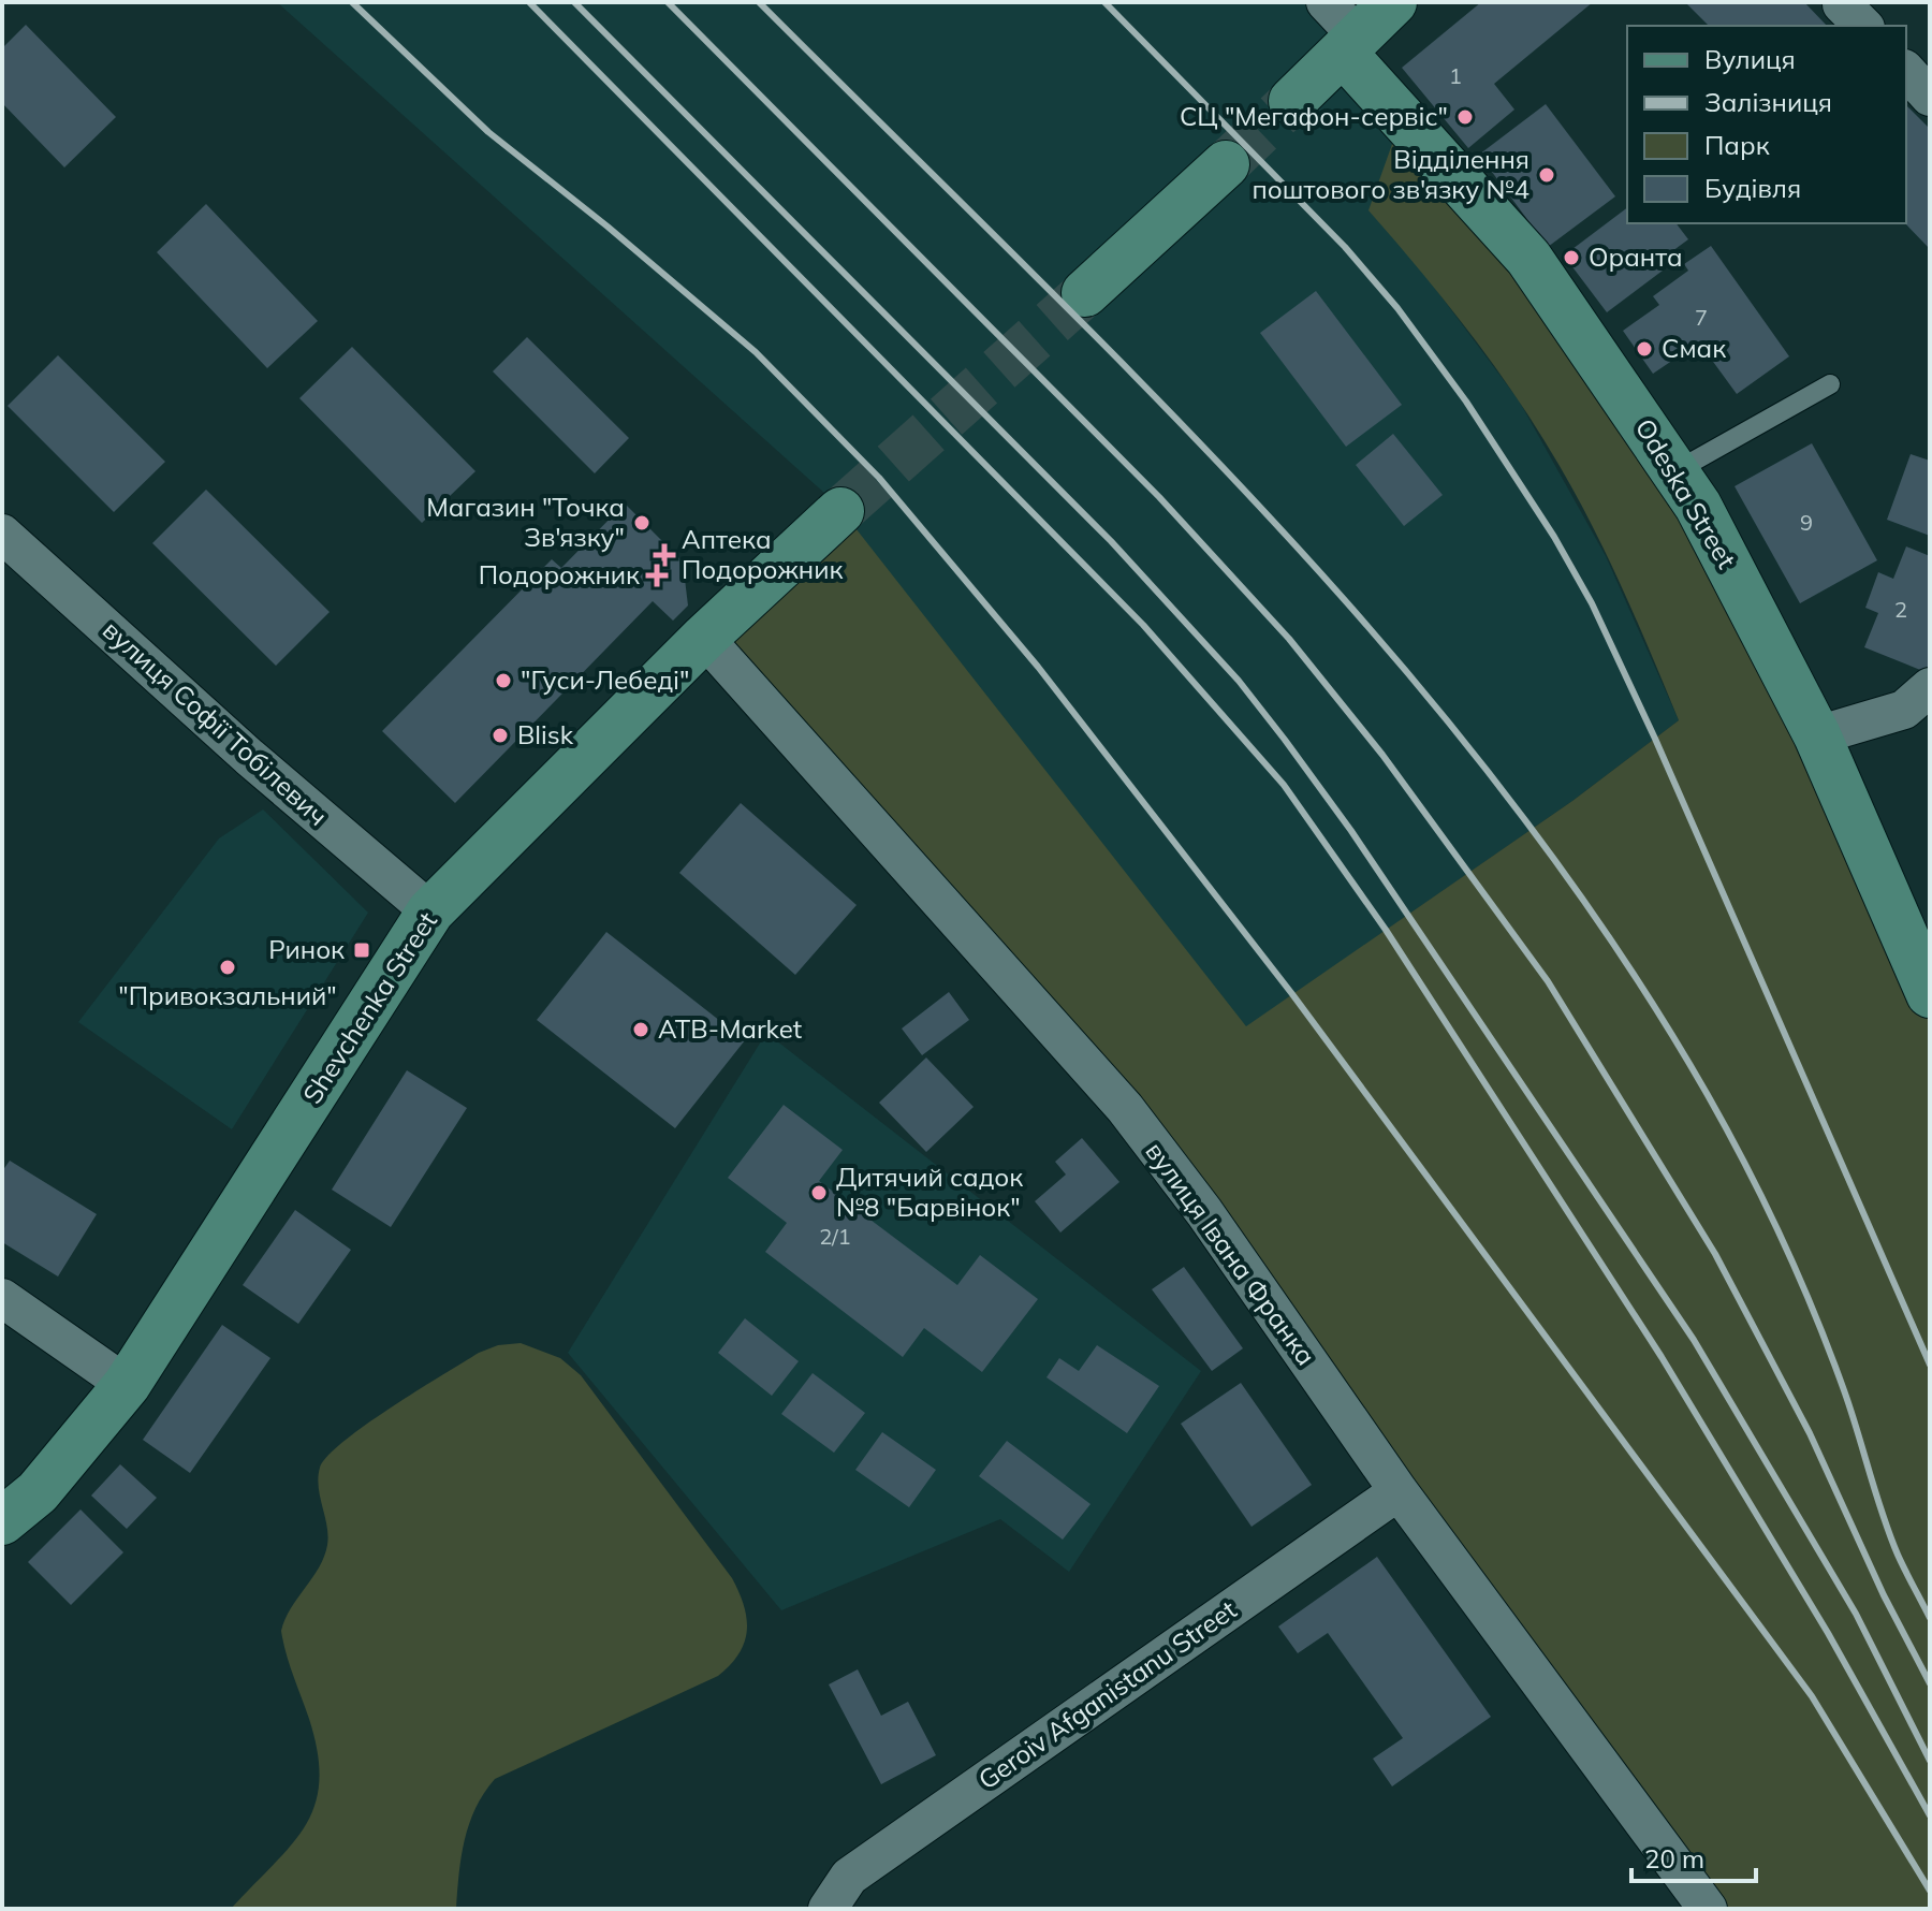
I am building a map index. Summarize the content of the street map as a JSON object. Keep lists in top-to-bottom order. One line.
{"streets":{"main road":["Odeska Street","Shevchenka Street"],"street":["вулиця Софії Тобілевич","вулиця Івана Франка","Geroiv Afganistanu Street"]},"crossings":[["вулиця Софії Тобілевич","Shevchenka Street"],["Shevchenka Street","вулиця Івана Франка"],["вулиця Івана Франка","Geroiv Afganistanu Street"]],"places":{"other":["СЦ \"Мегафон-сервіс\"","Відділення поштового зв'язку №4","Оранта","Смак","Магазин \"Точка Зв'язку\"","\"Гуси-Лебеді\"","Blisk","\"Привокзальний\"","ATB-Market","Дитячий садок №8 \"Барвінок\""],"health":["Аптека Подорожник","Подорожник"],"transit":["Ринок"]},"house_numbers":["1","7","9","2","2/1"],"legend":["Вулиця","Залізниця","Парк","Будівля"],"scale_bar":"20 m"}
